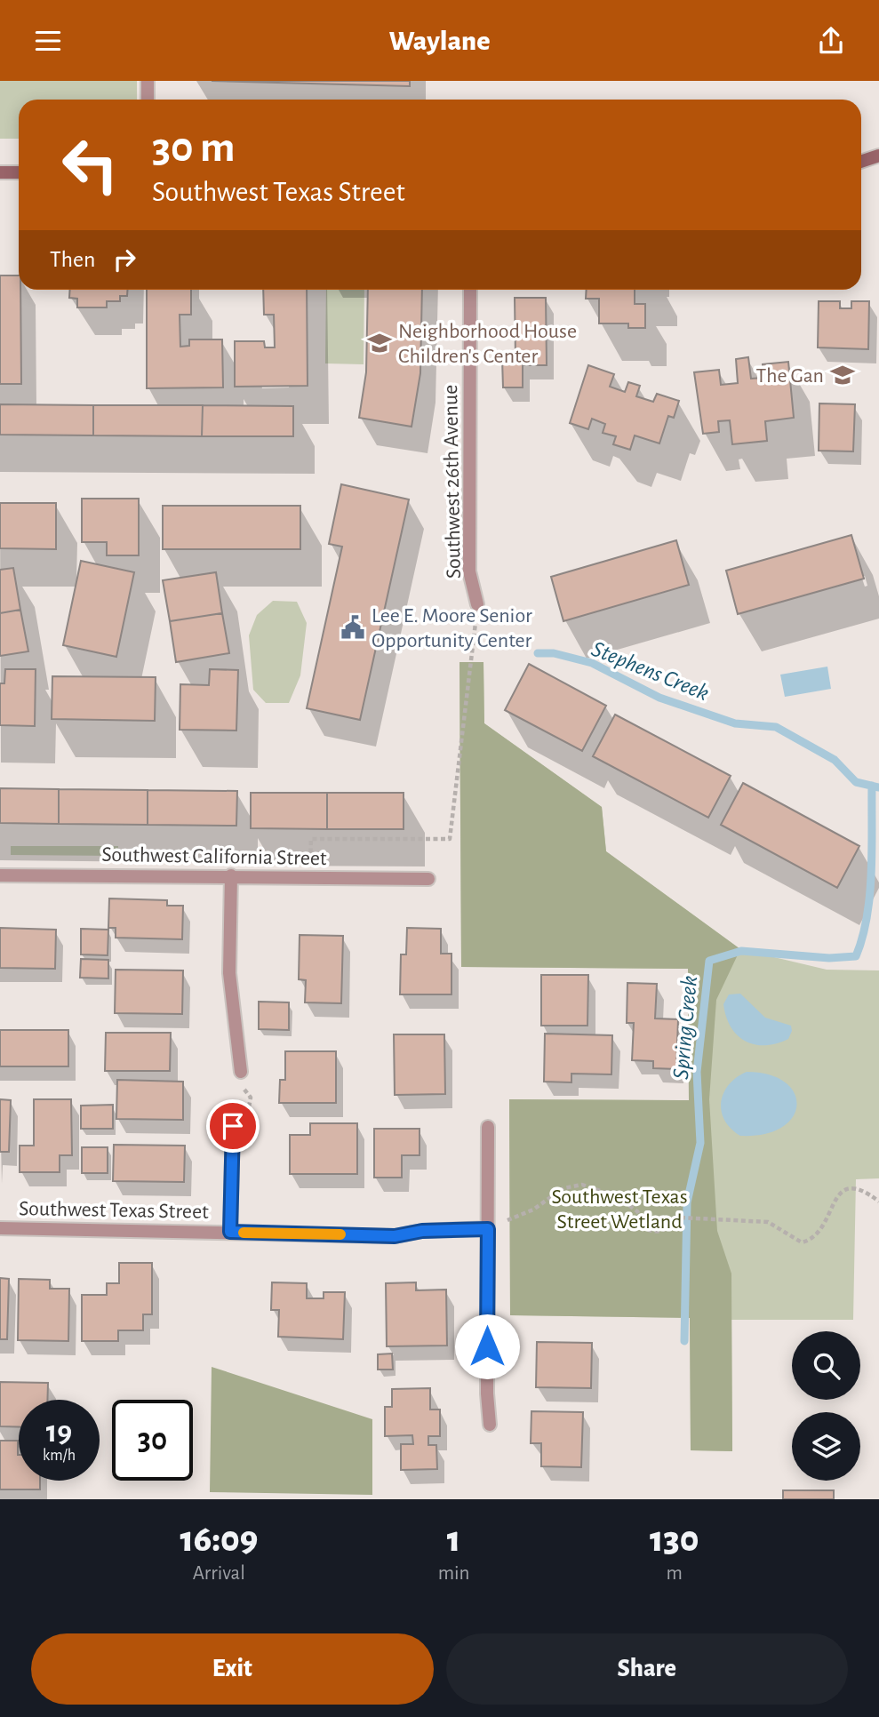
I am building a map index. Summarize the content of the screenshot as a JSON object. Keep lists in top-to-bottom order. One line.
{"streets":{"street":["Southwest 26th Avenue","Southwest California Street","Southwest Texas Street"]},"water":["Stephens Creek","Spring Creek"],"parks":["Southwest Texas Street Wetland"],"places":{"school or university":["Neighborhood House Children's Center","The Gan"],"public building":["Lee E. Moore Senior Opportunity Center"]},"page":{"header":"Waylane","turn":["30 m","Southwest Texas Street"],"then":"Then","speed":"19 km/h","limit":"30","eta":["16:09","Arrival","1","min","130","m"],"buttons":["Exit","Share"]}}
